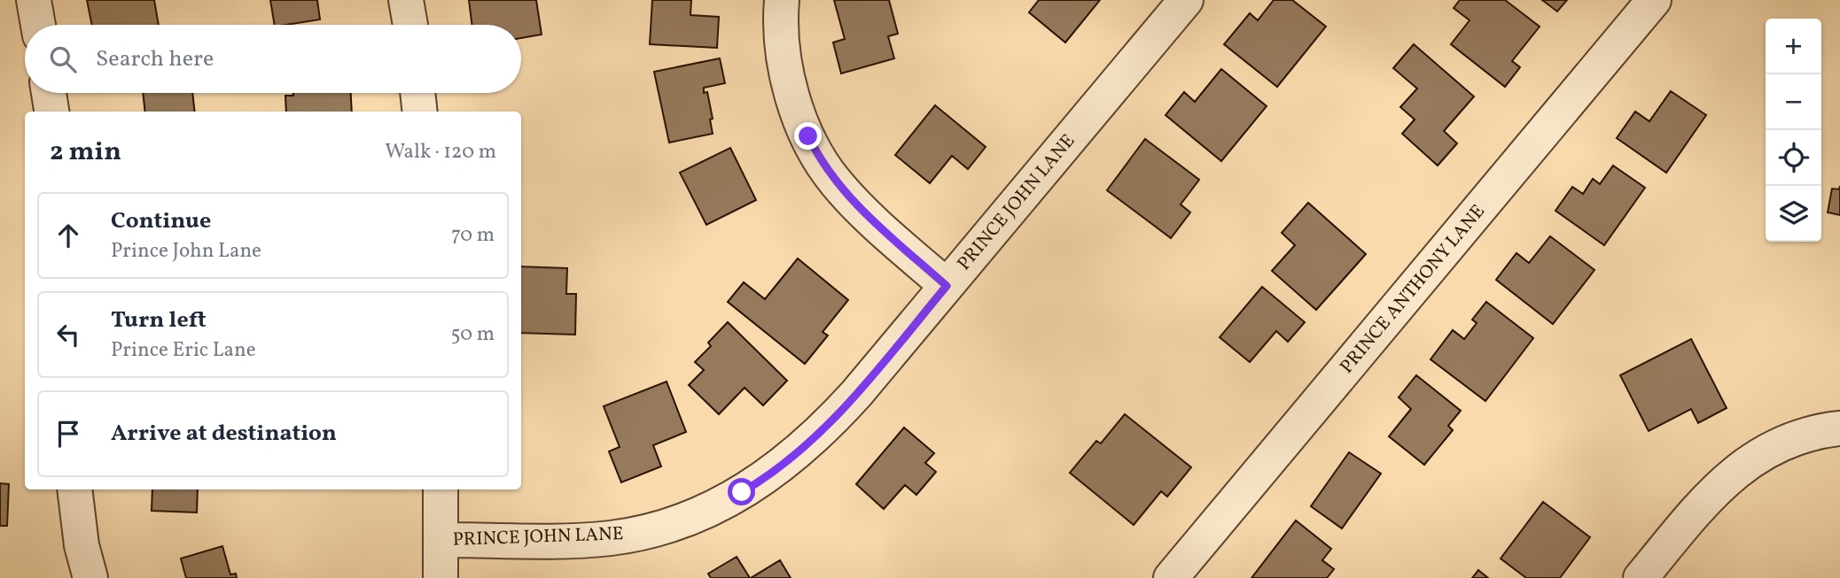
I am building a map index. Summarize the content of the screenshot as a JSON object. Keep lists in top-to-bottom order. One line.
{"streets":{"street":["PRINCE JOHN LANE","PRINCE ANTHONY LANE"]},"page":{"map_buttons":["+","−"],"search":"Search here","heading":["2 min","Walk · 120 m"],"list":[["Continue","Prince John Lane","70 m"],["Turn left","Prince Eric Lane","50 m"],"Arrive at destination"]}}
